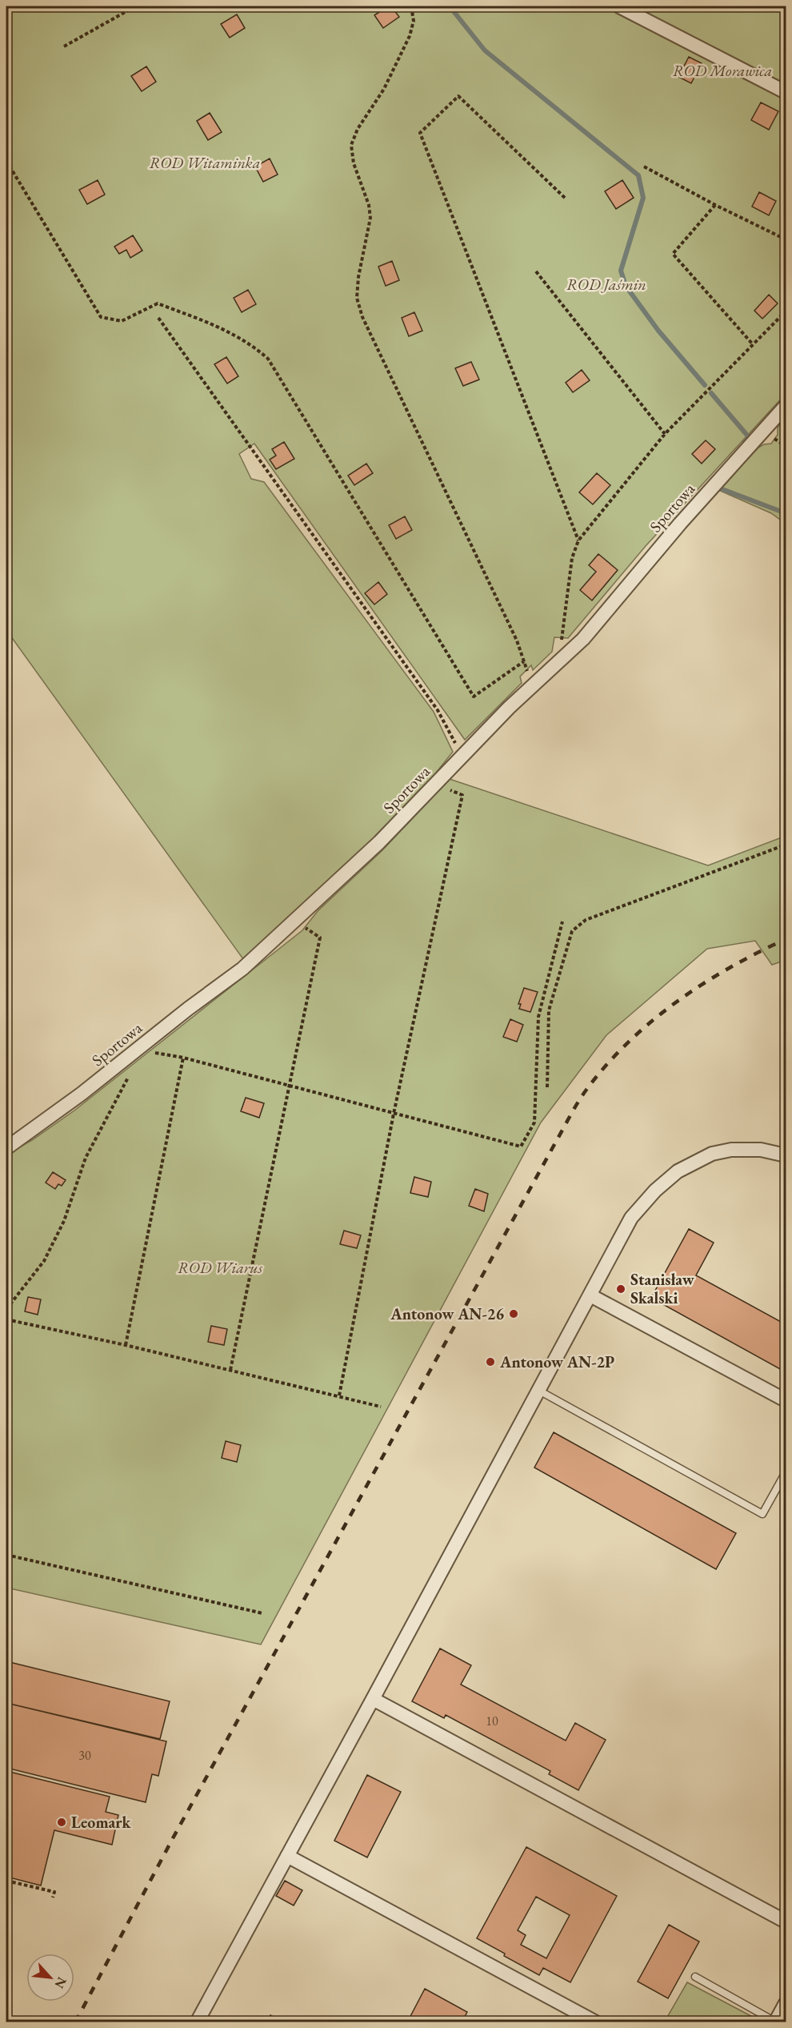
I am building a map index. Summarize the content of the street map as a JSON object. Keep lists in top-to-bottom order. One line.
{"streets":{"street":["Sportowa"]},"parks":["ROD Morawica","ROD Witaminka","ROD Jaśmin","ROD Wiarus"],"places":["Stanisław Skalski","Antonow AN-26","Antonow AN-2P","Leomark"],"house_numbers":["10","30"],"north":"bottom right"}
